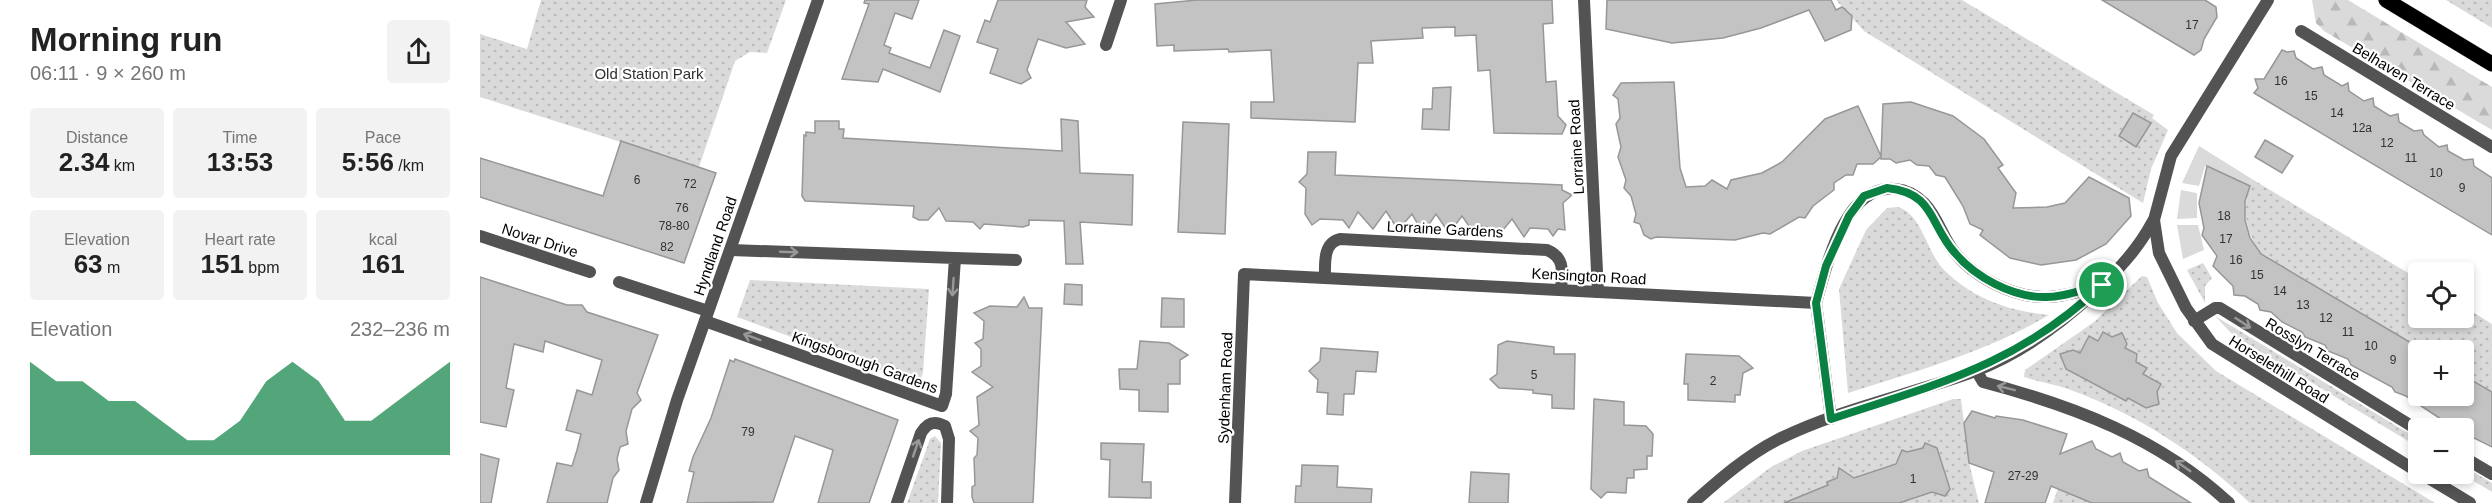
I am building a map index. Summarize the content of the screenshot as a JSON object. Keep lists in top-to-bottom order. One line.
{"streets":{"street":["Belhaven Terrace","Lorraine Road","Lorraine Gardens","Novar Drive","Hyndland Road","Kensington Road","Rosslyn Terrace","Kingsborough Gardens","Horselethill Road","Sydenham Road"]},"crossings":[["Lorraine Road","Kensington Road"],["Lorraine Gardens","Kensington Road"],["Hyndland Road","Kingsborough Gardens"],["Kensington Road","Sydenham Road"],["Rosslyn Terrace","Horselethill Road"]],"one_way":["Rosslyn Terrace"],"parks":["Old Station Park"],"house_numbers":["17","16","15","14","12a","12","11","10","6","72","9","76","18","78-80","17","82","16","15","14","13","12","11","10","9","5","2","79","27-29","1"],"page":{"heading":["Morning run","06:11 · 9 × 260 m"],"stats":[["Distance","2.34 km"],["Time","13:53"],["Pace","5:56 /km"],["Elevation","63 m"],["Heart rate","151 bpm"],["kcal","161"]],"map_buttons":["+","−"],"chart":["Elevation","232–236 m"]}}
